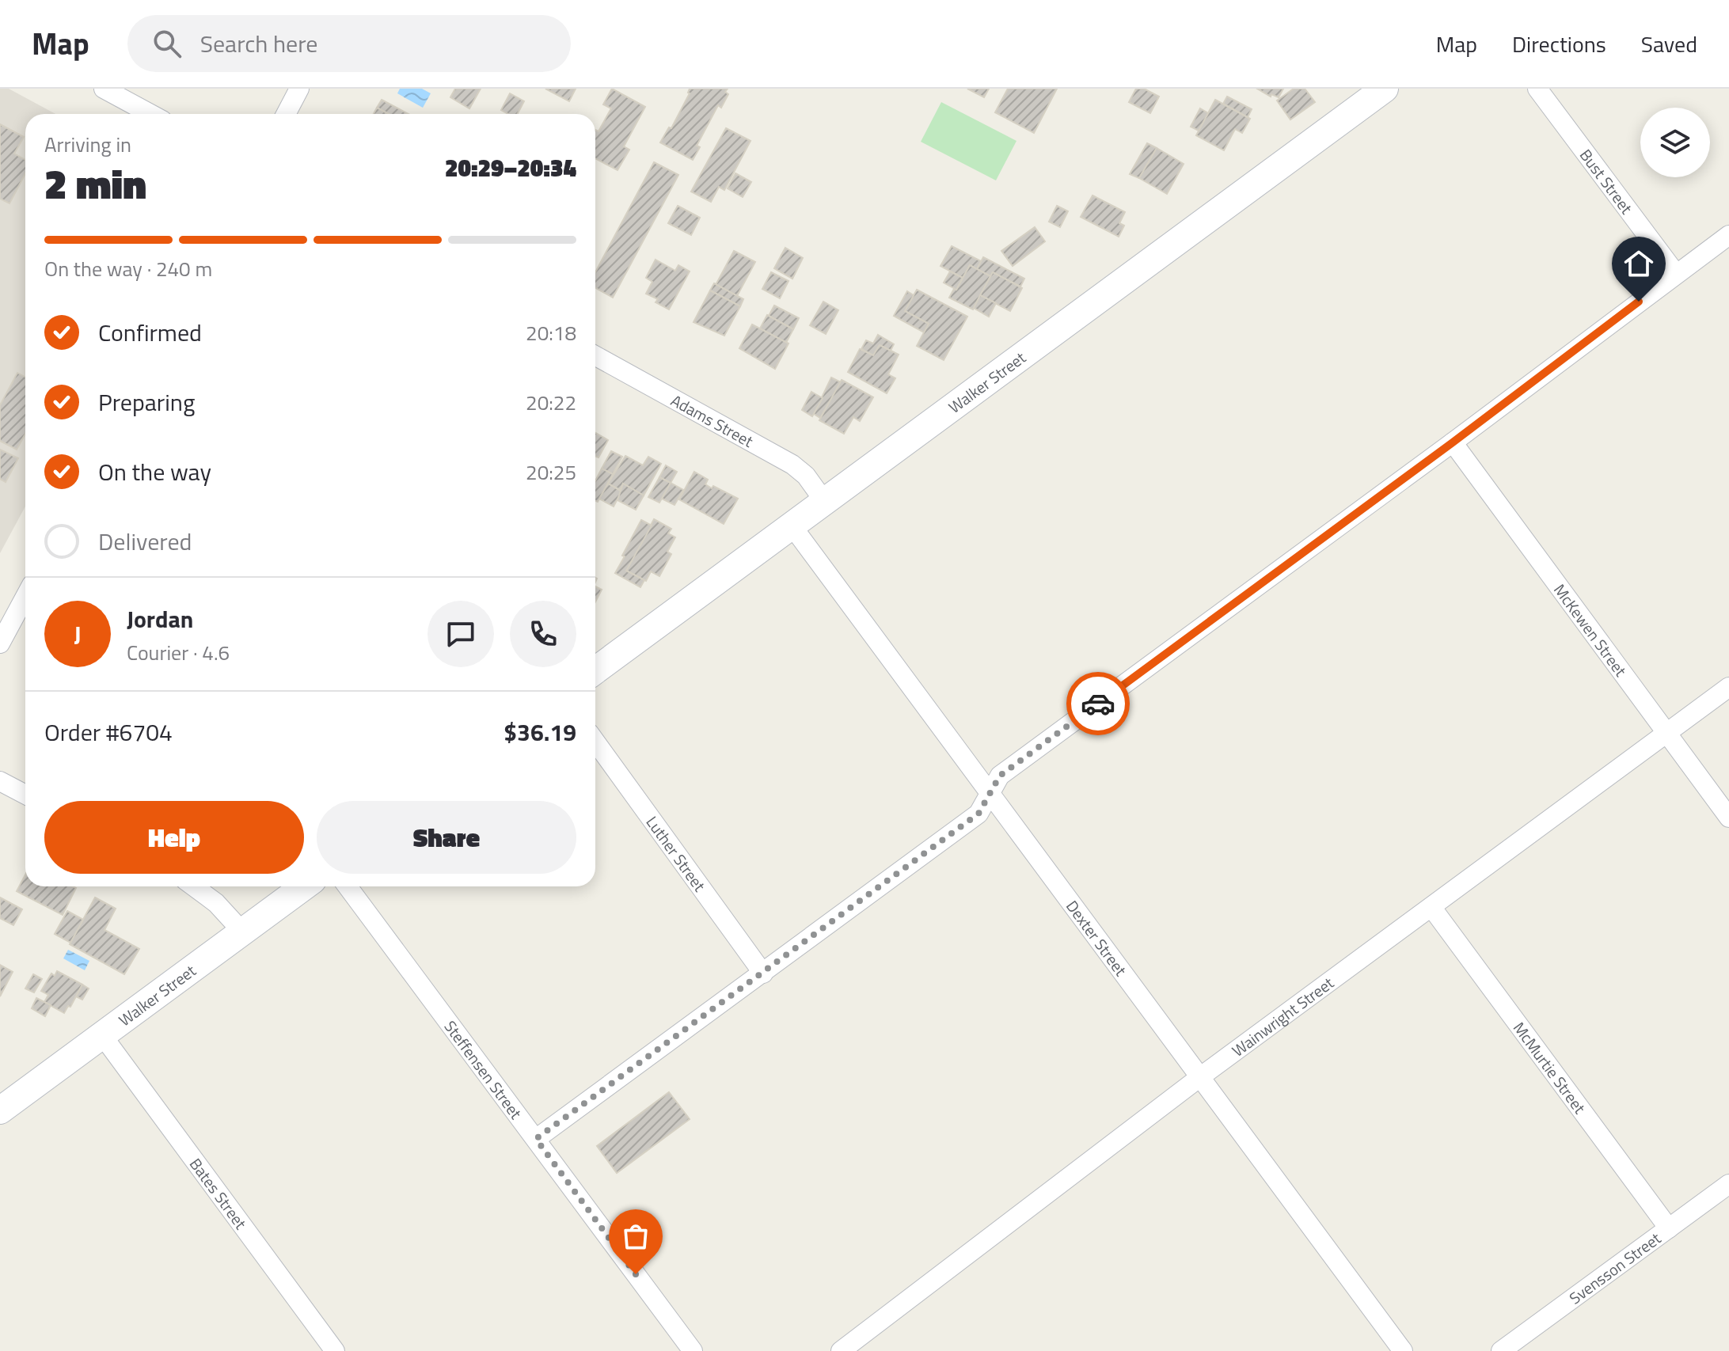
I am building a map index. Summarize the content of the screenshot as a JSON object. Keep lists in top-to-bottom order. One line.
{"streets":{"main road":["Walker Street"],"street":["Bust Street","Adams Street","McKewen Street","Luther Street","Dexter Street","Wainwright Street","McMurtie Street","Steffensen Street","Bates Street","Svensson Street"]},"crossings":[["Walker Street","Adams Street"],["Walker Street","Dexter Street"],["Walker Street","Bates Street"],["McKewen Street","Wainwright Street"],["Dexter Street","Wainwright Street"],["Wainwright Street","McMurtie Street"],["McMurtie Street","Svensson Street"]],"page":{"header":"Map","search":"Search here","nav":["Map","Directions","Saved"],"heading":["2 min","Arriving in","20:29–20:34"],"panel":["Jordan","Courier · 4.6","Order #6704","$36.19"],"bar":"On the way · 240 m","list":[["Confirmed","20:18"],["Preparing","20:22"],["On the way","20:25"],"Delivered"],"round":"J","buttons":["Help","Share"]}}
